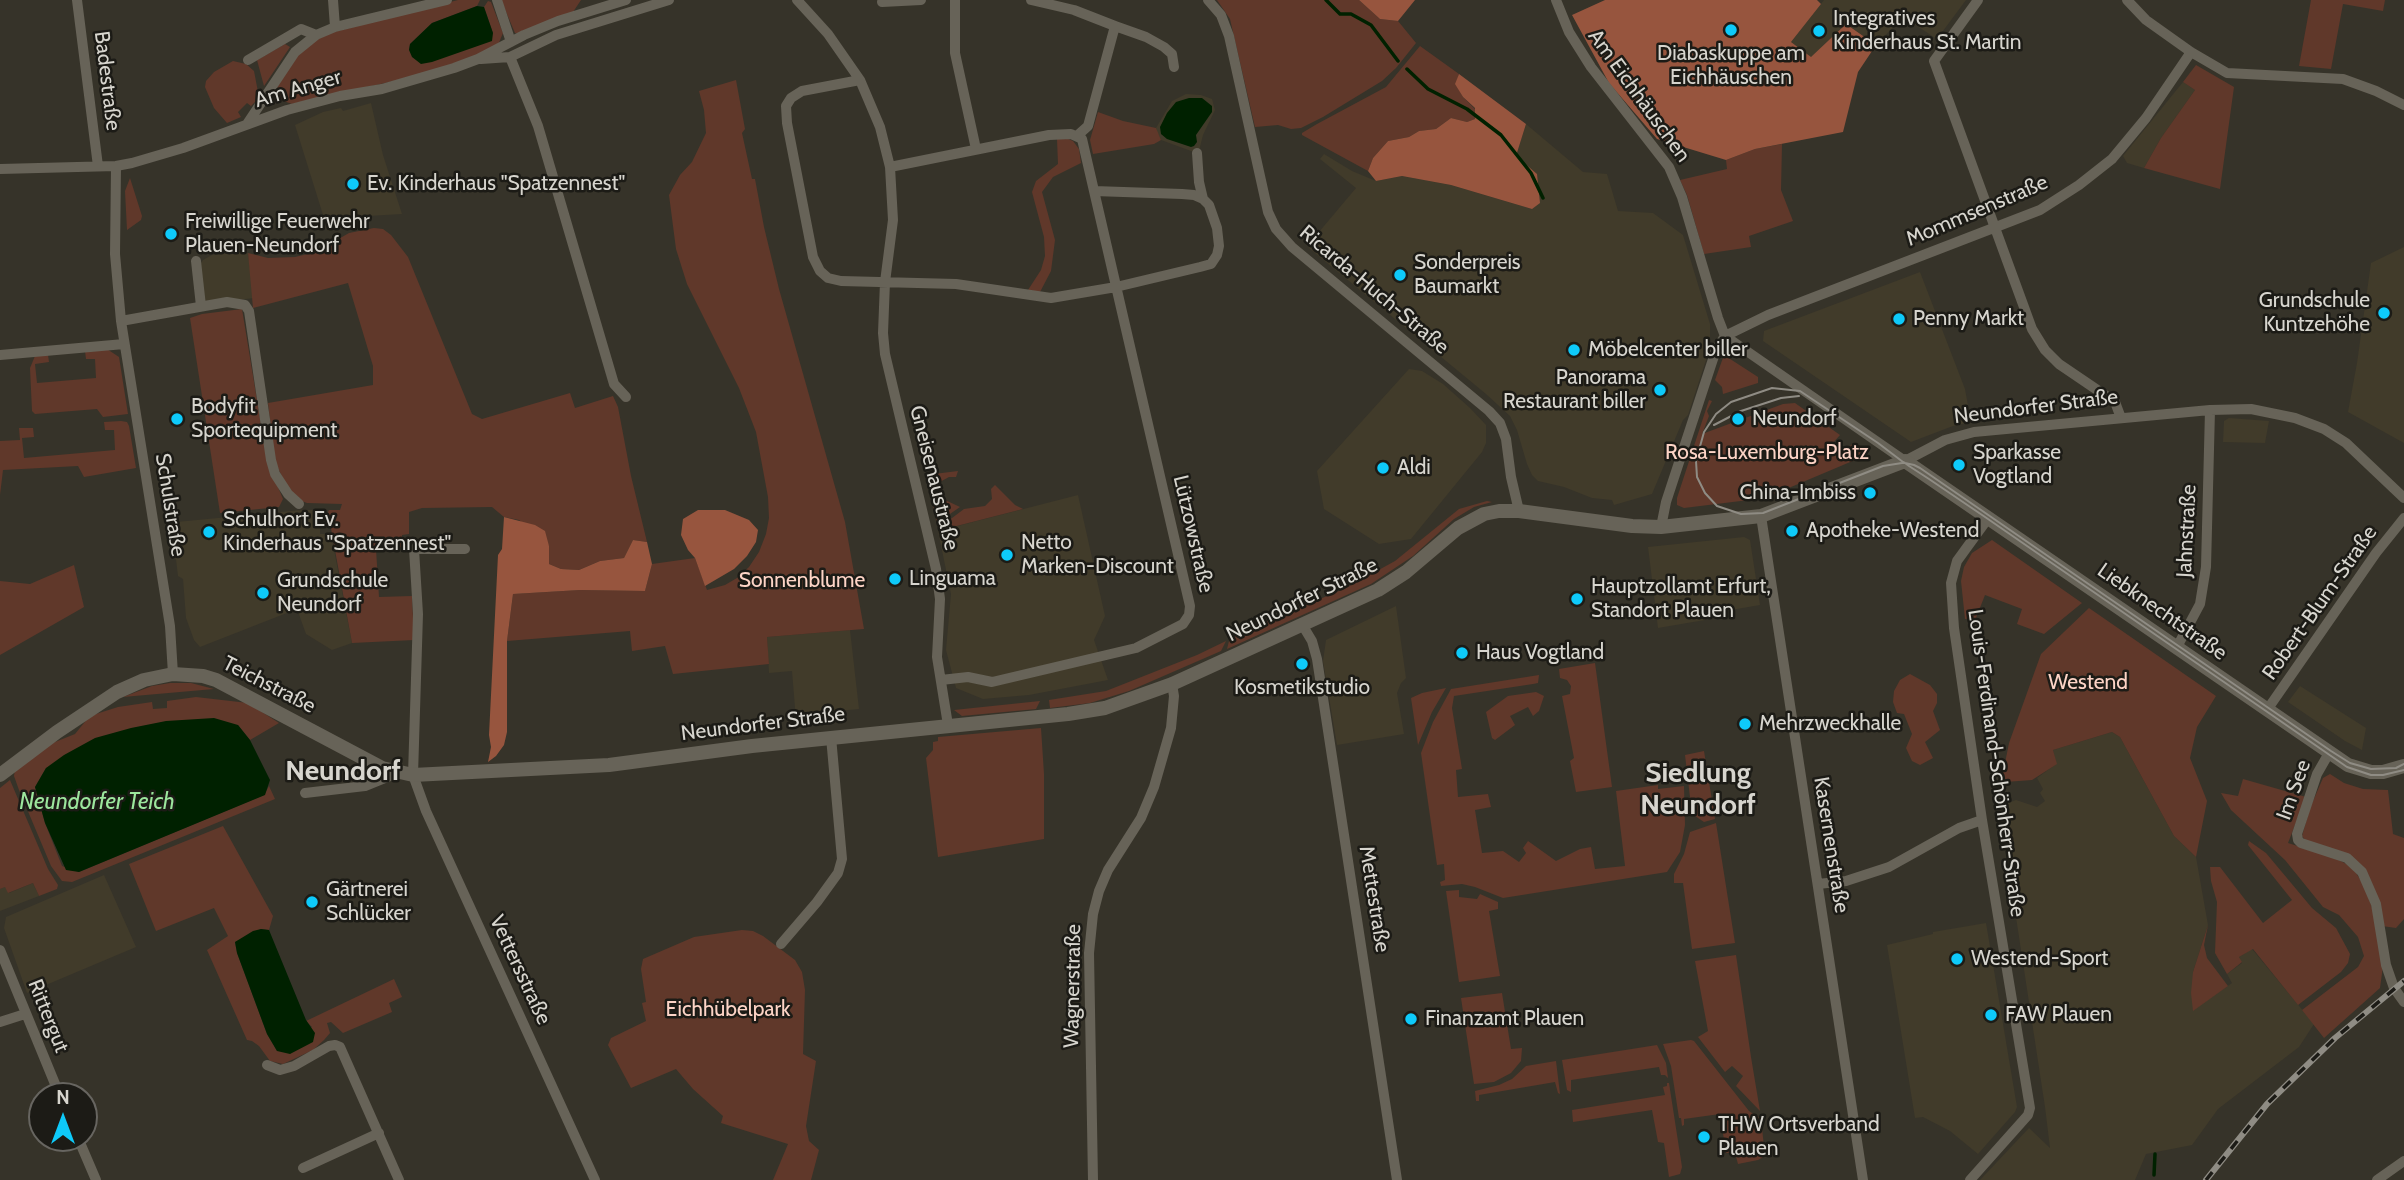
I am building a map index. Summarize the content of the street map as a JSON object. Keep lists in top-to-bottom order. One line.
{"streets":{"street":["Badestraße","Am Anger","Am Eichhäuschen","Mommsenstraße","Ricarda-Huch-Straße","Neundorfer Straße","Gneisenaustraße","Schulstraße","Jahnstraße","Lützowstraße","Robert-Blum-Straße","Liebknechtstraße","Teichstraße","Louis-Ferdinand-Schönherr-Straße","Im See","Kasernenstraße","Mettestraße","Vettersstraße","Wagnerstraße","Rittergut"]},"crossings":[["Am Eichhäuschen","Mommsenstraße"],["Ricarda-Huch-Straße","Neundorfer Straße"],["Neundorfer Straße","Gneisenaustraße"],["Neundorfer Straße","Jahnstraße"],["Neundorfer Straße","Liebknechtstraße"],["Neundorfer Straße","Teichstraße"],["Neundorfer Straße","Kasernenstraße"],["Neundorfer Straße","Mettestraße"],["Neundorfer Straße","Vettersstraße"],["Neundorfer Straße","Wagnerstraße"],["Gneisenaustraße","Lützowstraße"],["Schulstraße","Teichstraße"],["Jahnstraße","Liebknechtstraße"],["Robert-Blum-Straße","Liebknechtstraße"],["Liebknechtstraße","Louis-Ferdinand-Schönherr-Straße"],["Liebknechtstraße","Im See"],["Teichstraße","Vettersstraße"]],"districts":["Neundorf","Siedlung Neundorf"],"water":["Neundorfer Teich"],"parks":["Rosa-Luxemburg-Platz","Sonnenblume","Westend","Eichhübelpark"],"places":["Diabaskuppe am Eichhäuschen","Integratives Kinderhaus St. Martin","Ev. Kinderhaus \"Spatzennest\"","Freiwillige Feuerwehr Plauen-Neundorf","Sonderpreis Baumarkt","Grundschule Kuntzehöhe","Penny Markt","Möbelcenter biller","Panorama Restaurant biller","Bodyfit Sportequipment","Neundorf","Sparkasse Vogtland","Aldi","China-Imbiss","Apotheke-Westend","Schulhort Ev. Kinderhaus \"Spatzennest\"","Netto Marken-Discount","Linguama","Grundschule Neundorf","Hauptzollamt Erfurt, Standort Plauen","Haus Vogtland","Kosmetikstudio","Mehrzweckhalle","Gärtnerei Schlücker","Westend-Sport","FAW Plauen","Finanzamt Plauen","THW Ortsverband Plauen"],"north":"top"}
